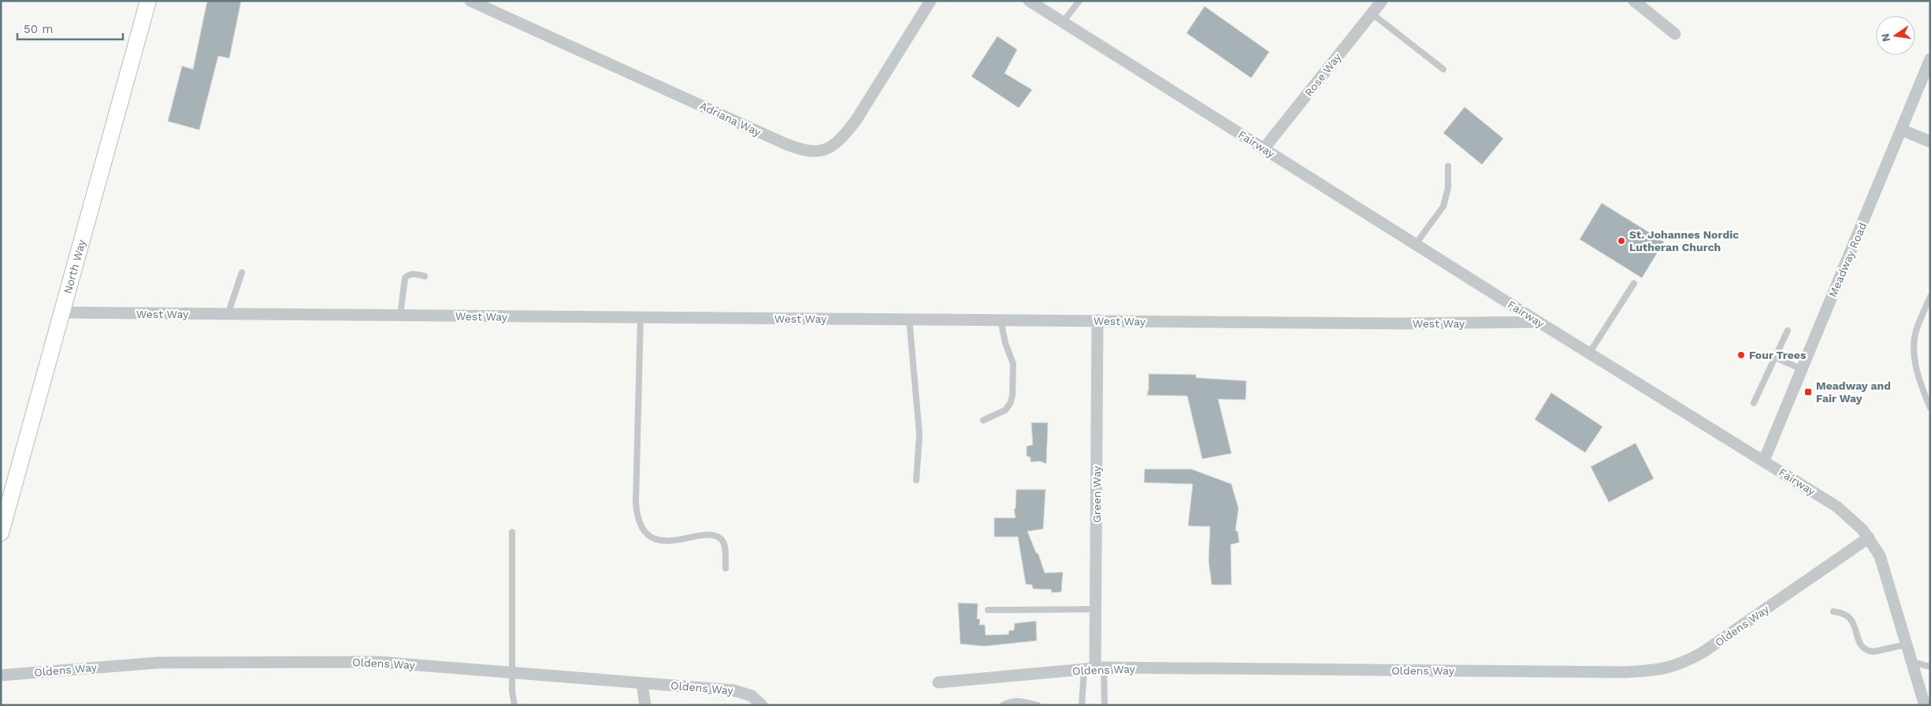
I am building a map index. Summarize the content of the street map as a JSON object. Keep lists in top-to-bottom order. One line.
{"streets":{"street":["Rose Way","Adriana Way","Fairway","Meadway Road","North Way","West Way","Green Way","Oldens Way"]},"crossings":[["Rose Way","Fairway"],["Fairway","Meadway Road"],["Fairway","West Way"],["Fairway","Oldens Way"],["North Way","West Way"],["West Way","Green Way"],["Green Way","Oldens Way"]],"places":{"other":["St. Johannes Nordic Lutheran Church","Four Trees"],"transit":["Meadway and Fair Way"]},"scale_bar":"50 m","north":"left"}
